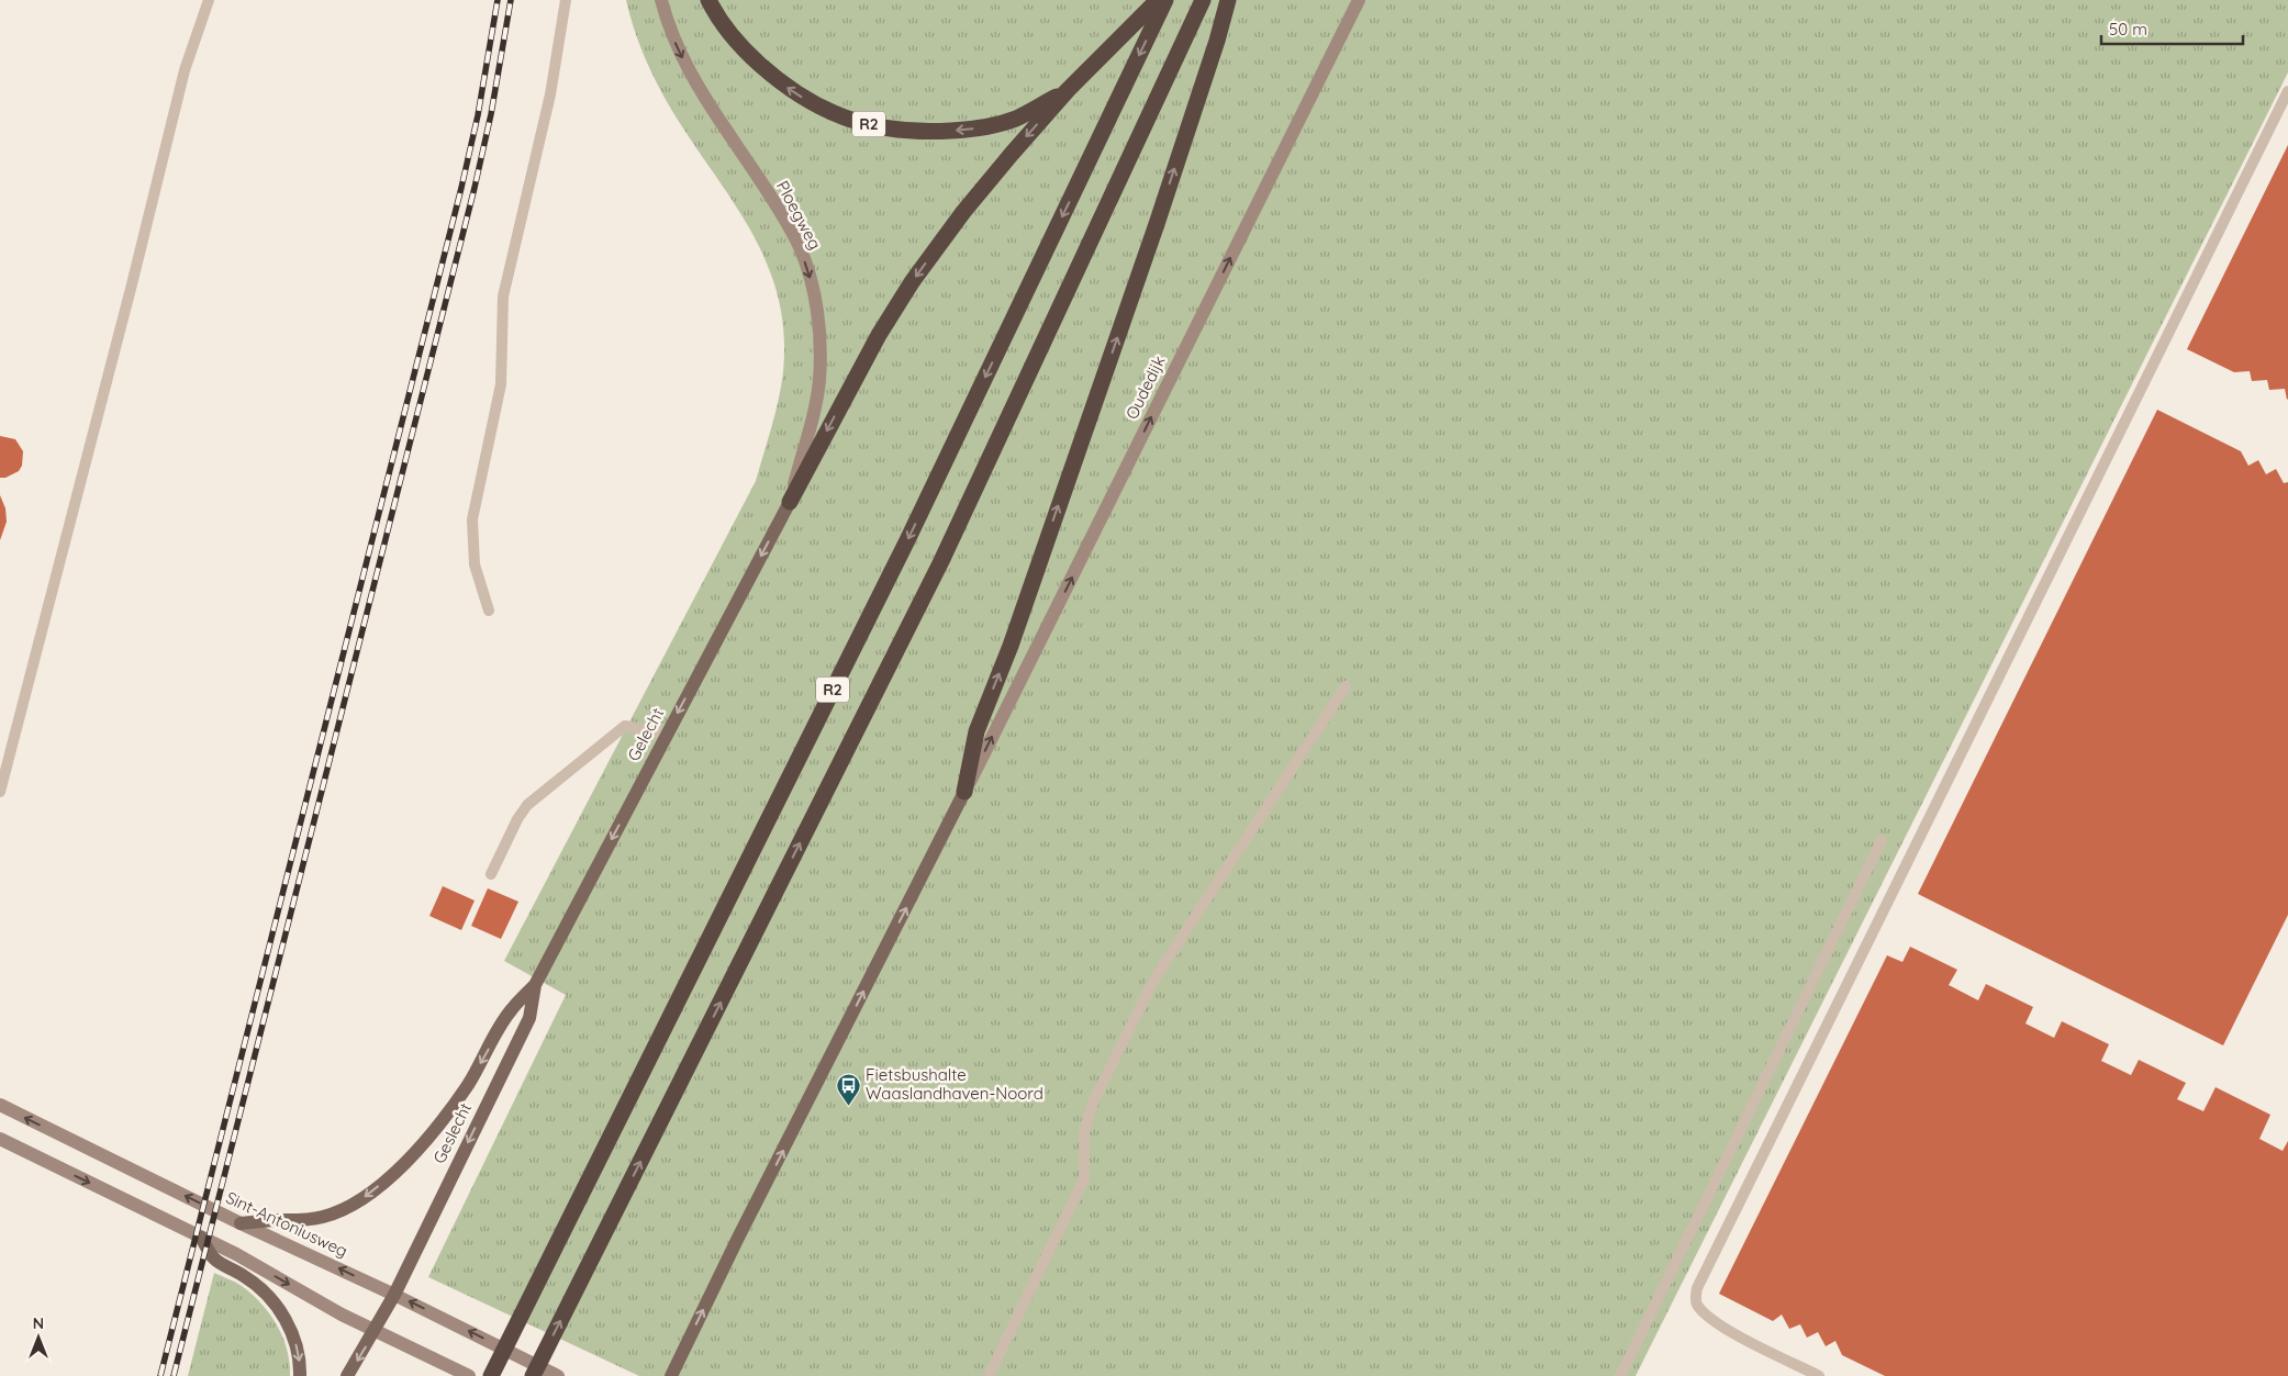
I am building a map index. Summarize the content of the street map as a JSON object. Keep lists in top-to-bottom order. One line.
{"streets":{"highway":["R2"],"main road":["Gelecht","Geslecht"],"street":["Ploegweg","Oudedijk","Sint-Antoniusweg"]},"crossings":[["R2","Ploegweg"],["R2","Gelecht"],["Ploegweg","Gelecht"],["Gelecht","Geslecht"],["Geslecht","Sint-Antoniusweg"]],"one_way":["Ploegweg","Oudedijk","Gelecht","Geslecht"],"places":{"bus stop":["Fietsbushalte Waaslandhaven-Noord"]},"scale_bar":"50 m","north":"top"}
